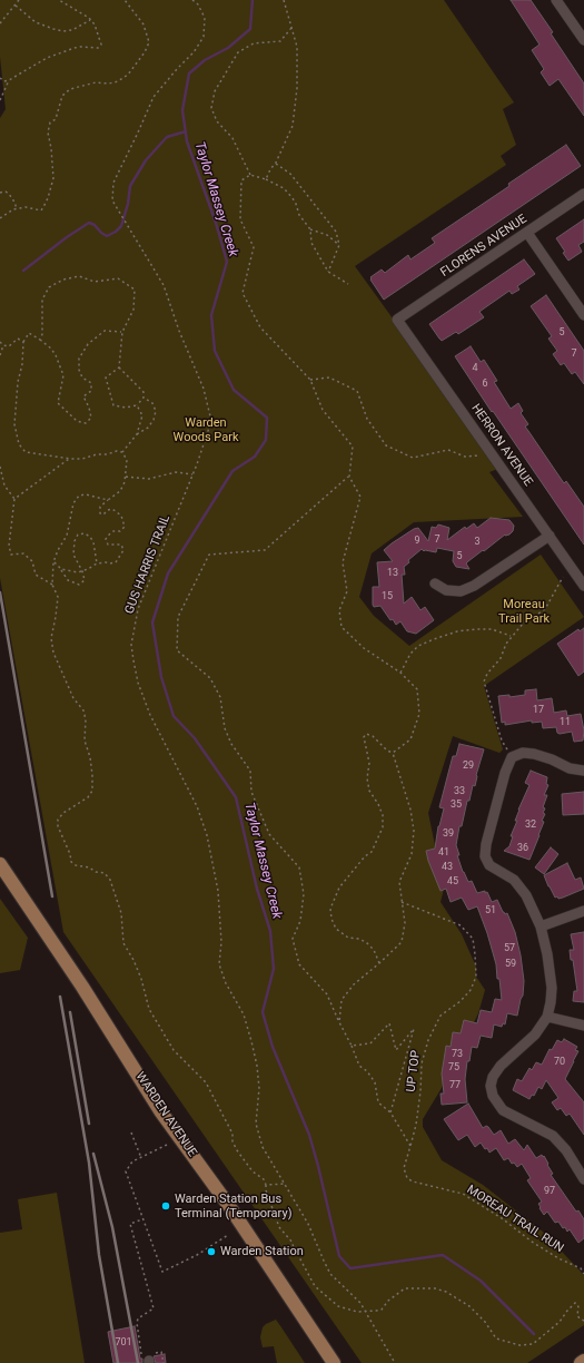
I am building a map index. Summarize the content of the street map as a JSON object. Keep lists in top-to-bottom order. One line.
{"streets":{"main road":["WARDEN AVENUE"],"street":["FLORENS AVENUE","HERRON AVENUE"],"path":["GUS HARRIS TRAIL","UP TOP","MOREAU TRAIL RUN"]},"crossings":[["FLORENS AVENUE","HERRON AVENUE"],["UP TOP","MOREAU TRAIL RUN"]],"water":["Taylor Massey Creek"],"parks":["Warden Woods Park","Moreau Trail Park"],"places":["Warden Station Bus Terminal (Temporary)","Warden Station"],"house_numbers":["5","7","4","6","7","9","3","5","13","15","17","11","29","33","35","32","39","36","41","43","45","51","57","59","73","70","75","77","97","701"]}
